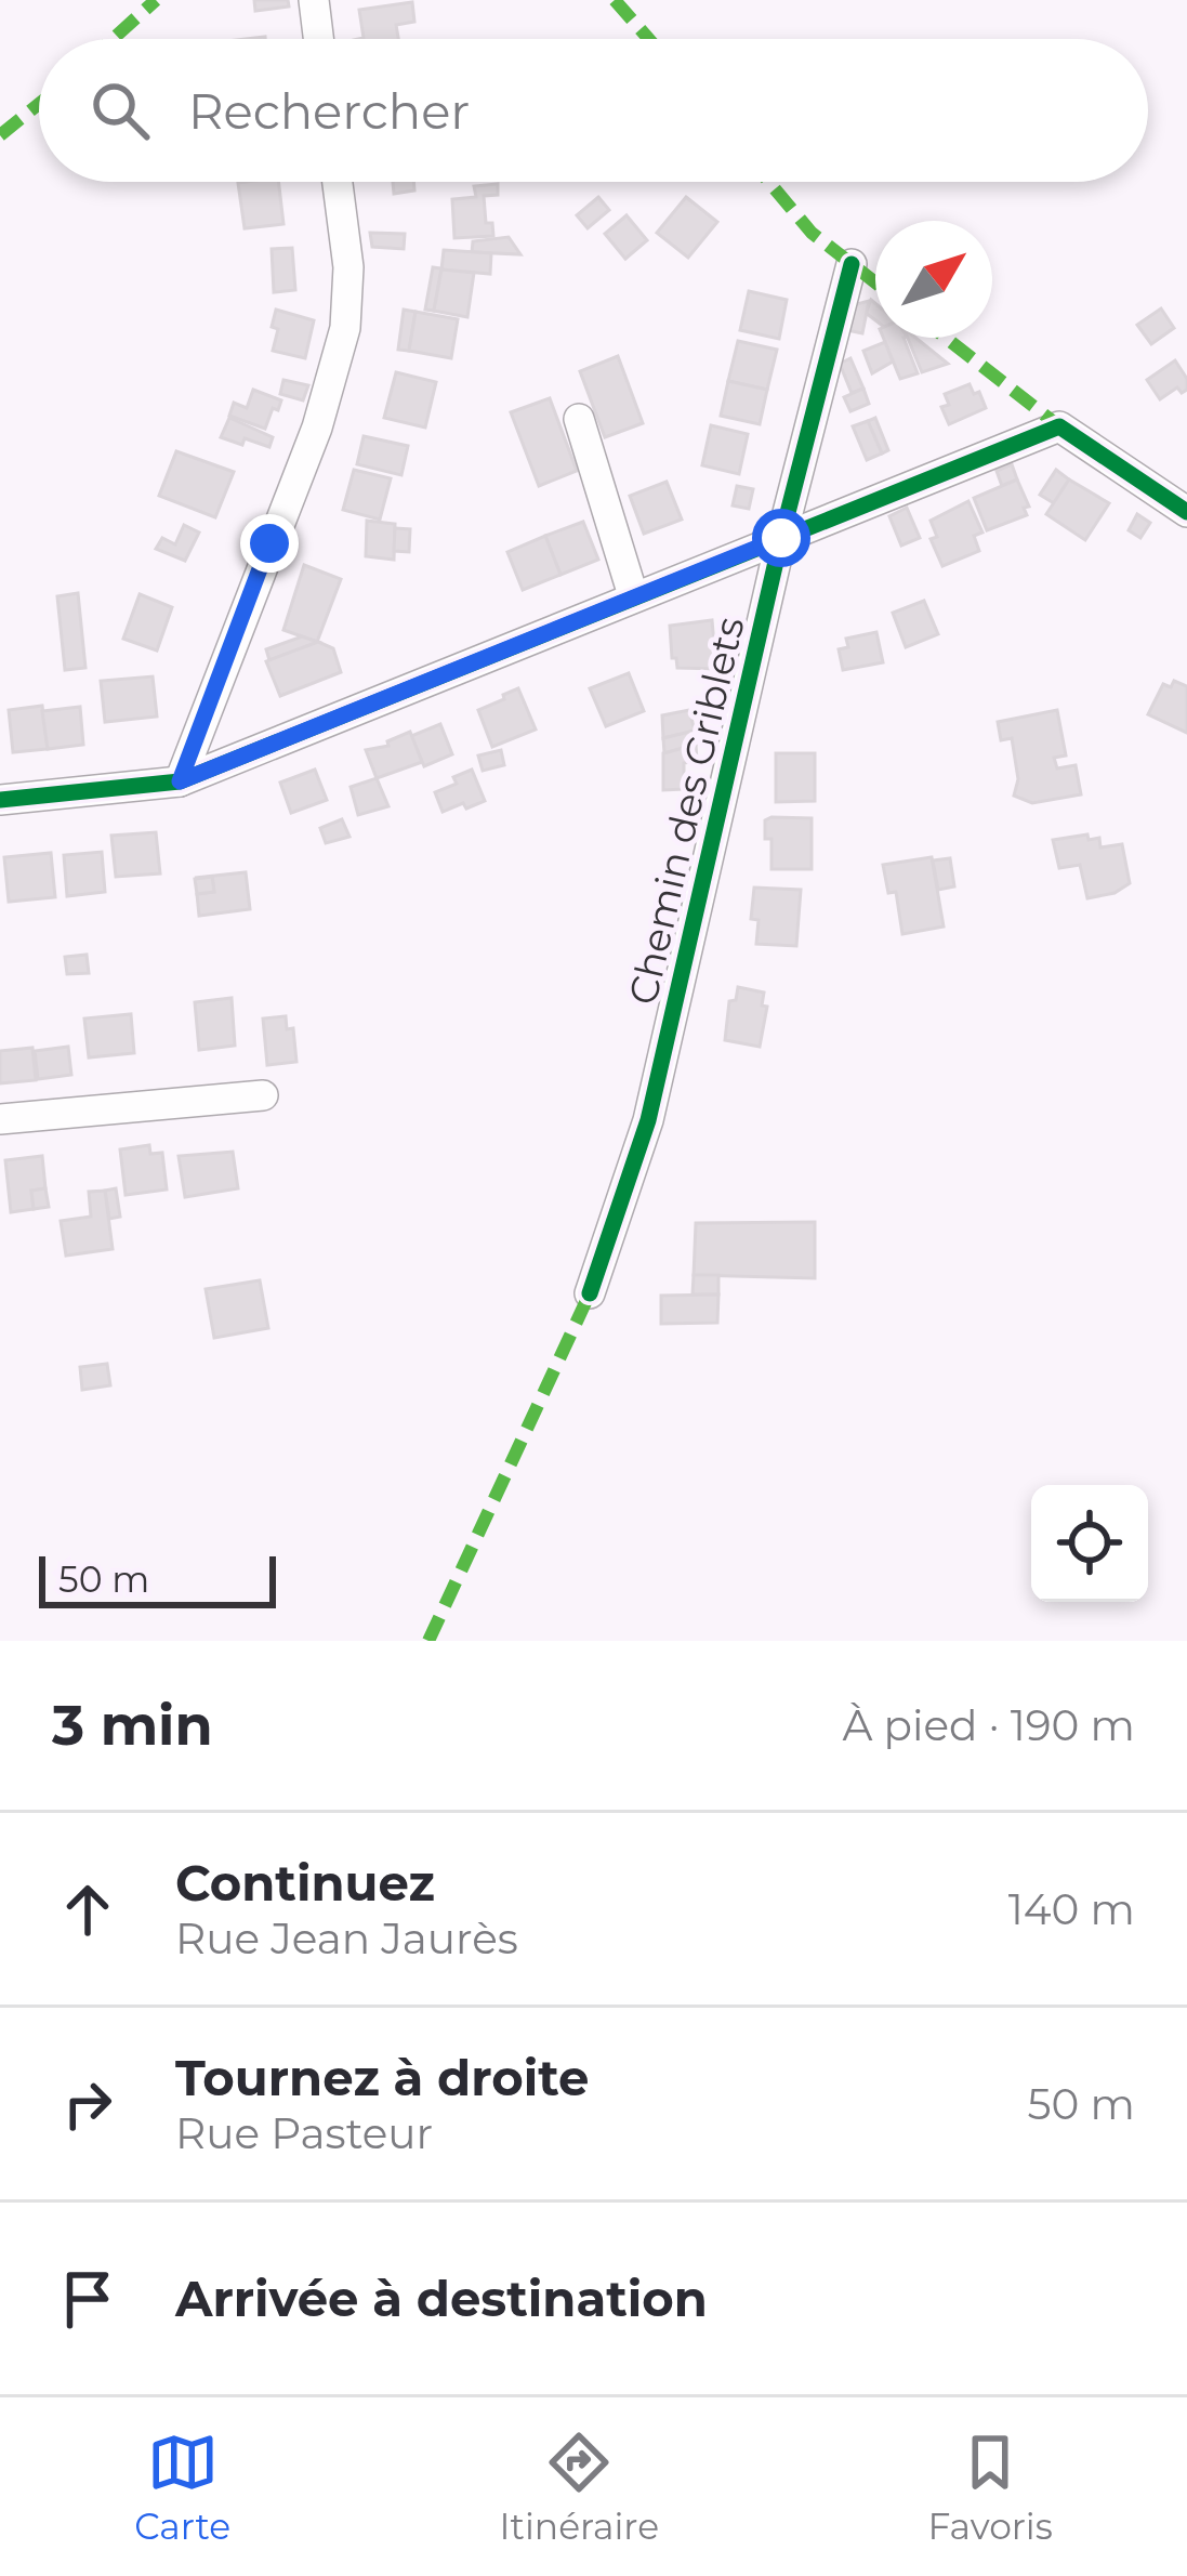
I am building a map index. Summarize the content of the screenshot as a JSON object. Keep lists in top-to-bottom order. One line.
{"streets":{"street":["Chemin des Griblets"]},"scale_bar":"50 m","north":"top right","page":{"search":"Rechercher","scale":"50 m","heading":["3 min","À pied · 190 m"],"list":[["Continuez","Rue Jean Jaurès","140 m"],["Tournez à droite","Rue Pasteur","50 m"],"Arrivée à destination"],"nav":["Carte","Itinéraire","Favoris"]}}
